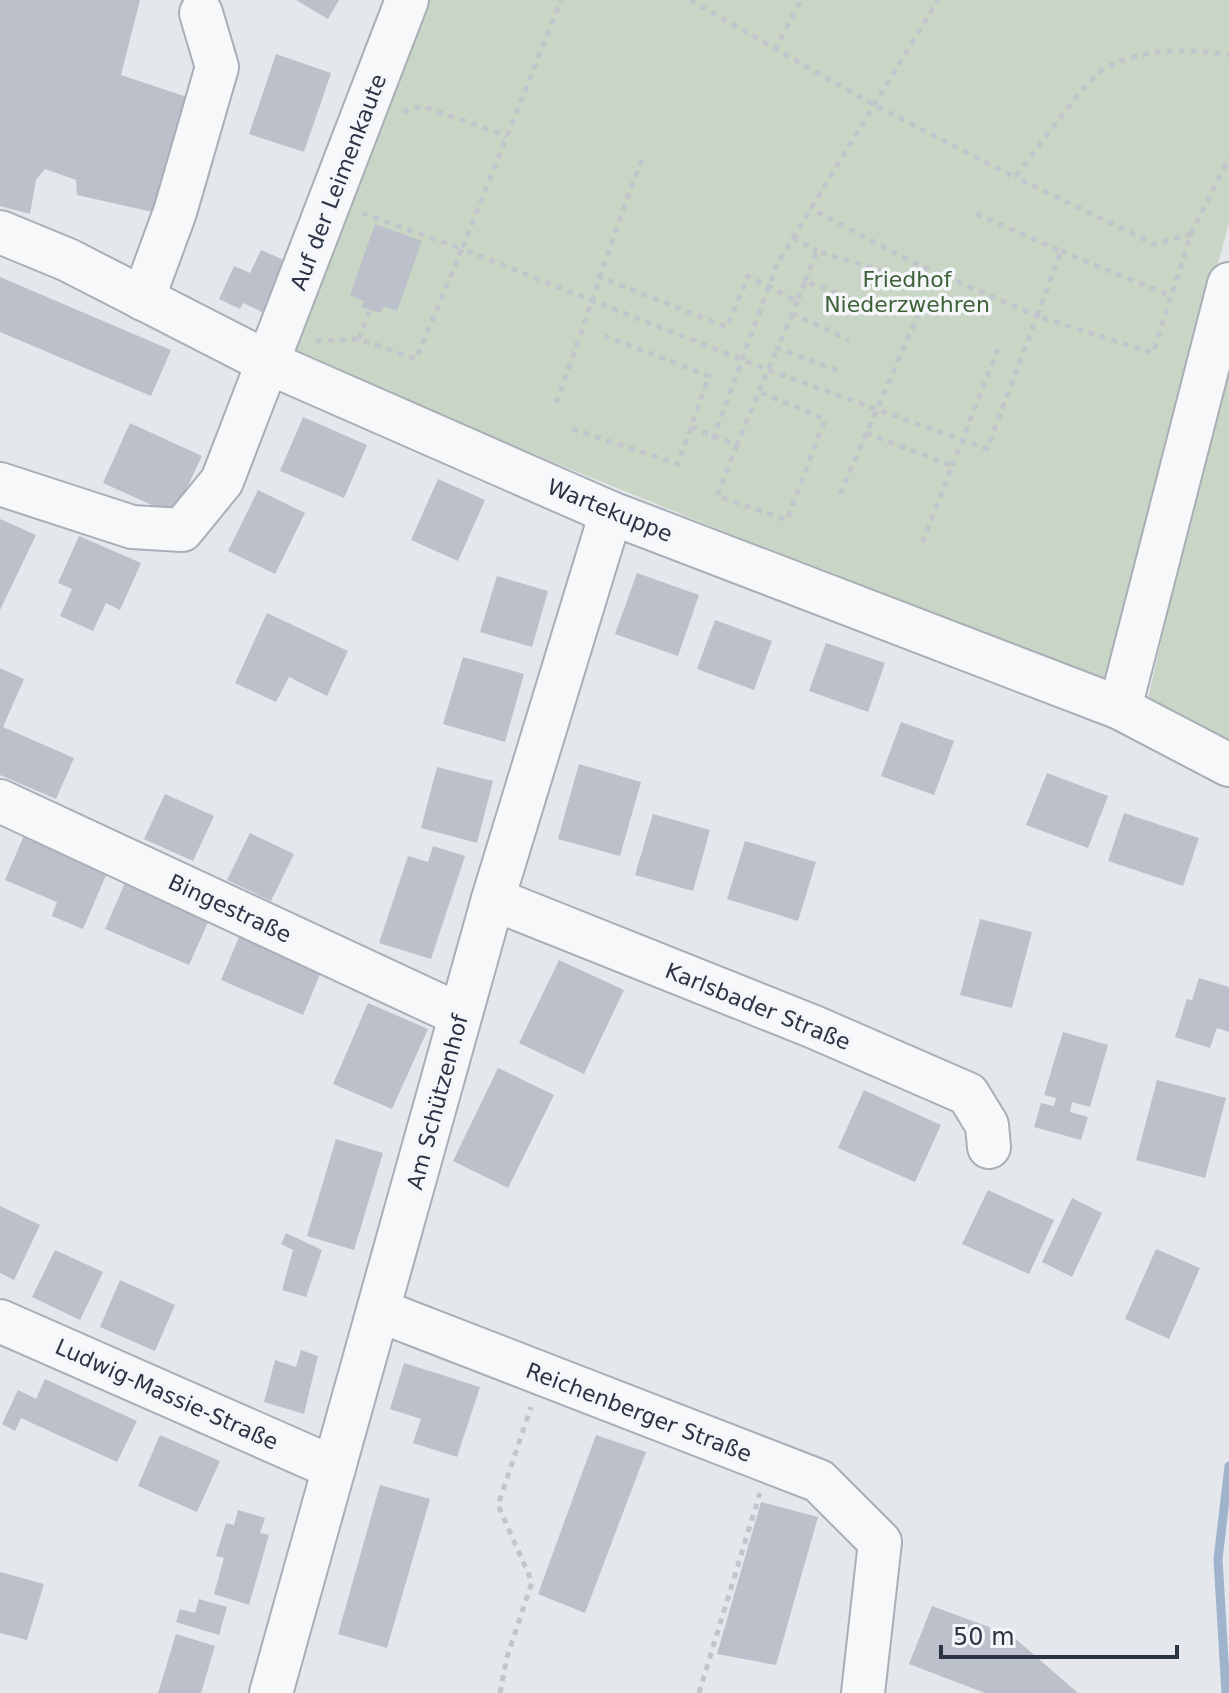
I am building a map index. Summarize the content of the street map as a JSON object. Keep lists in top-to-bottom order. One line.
{"streets":{"street":["Auf der Leimenkaute","Wartekuppe","Bingestraße","Karlsbader Straße","Am Schützenhof","Ludwig-Massie-Straße","Reichenberger Straße"]},"crossings":[["Auf der Leimenkaute","Wartekuppe"],["Wartekuppe","Am Schützenhof"],["Bingestraße","Am Schützenhof"],["Karlsbader Straße","Am Schützenhof"],["Am Schützenhof","Ludwig-Massie-Straße"],["Am Schützenhof","Reichenberger Straße"]],"parks":["Friedhof Niederzwehren"],"scale_bar":"50 m"}
